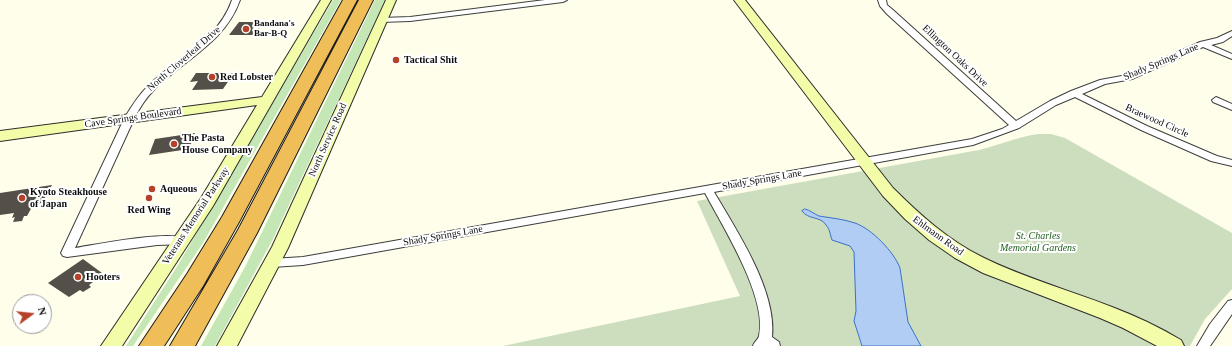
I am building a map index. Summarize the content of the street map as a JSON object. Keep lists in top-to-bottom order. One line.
{"streets":{"street":["Ellington Oaks Drive","North Cloverleaf Drive","Shady Springs Lane","Cave Springs Boulevard","Braewood Circle","North Service Road","Veterans Memorial Parkway","Ehlmann Road"]},"crossings":[["Ellington Oaks Drive","Shady Springs Lane"],["North Cloverleaf Drive","Cave Springs Boulevard"],["North Cloverleaf Drive","Veterans Memorial Parkway"],["Shady Springs Lane","Braewood Circle"],["Shady Springs Lane","North Service Road"],["Shady Springs Lane","Ehlmann Road"],["Cave Springs Boulevard","Veterans Memorial Parkway"]],"parks":["St. Charles Memorial Gardens"],"places":["Bandana's Bar-B-Q","Tactical Shit","Red Lobster","The Pasta House Company","Aqueous","Kyoto Steakhouse of Japan","Red Wing","Hooters"],"north":"right"}
